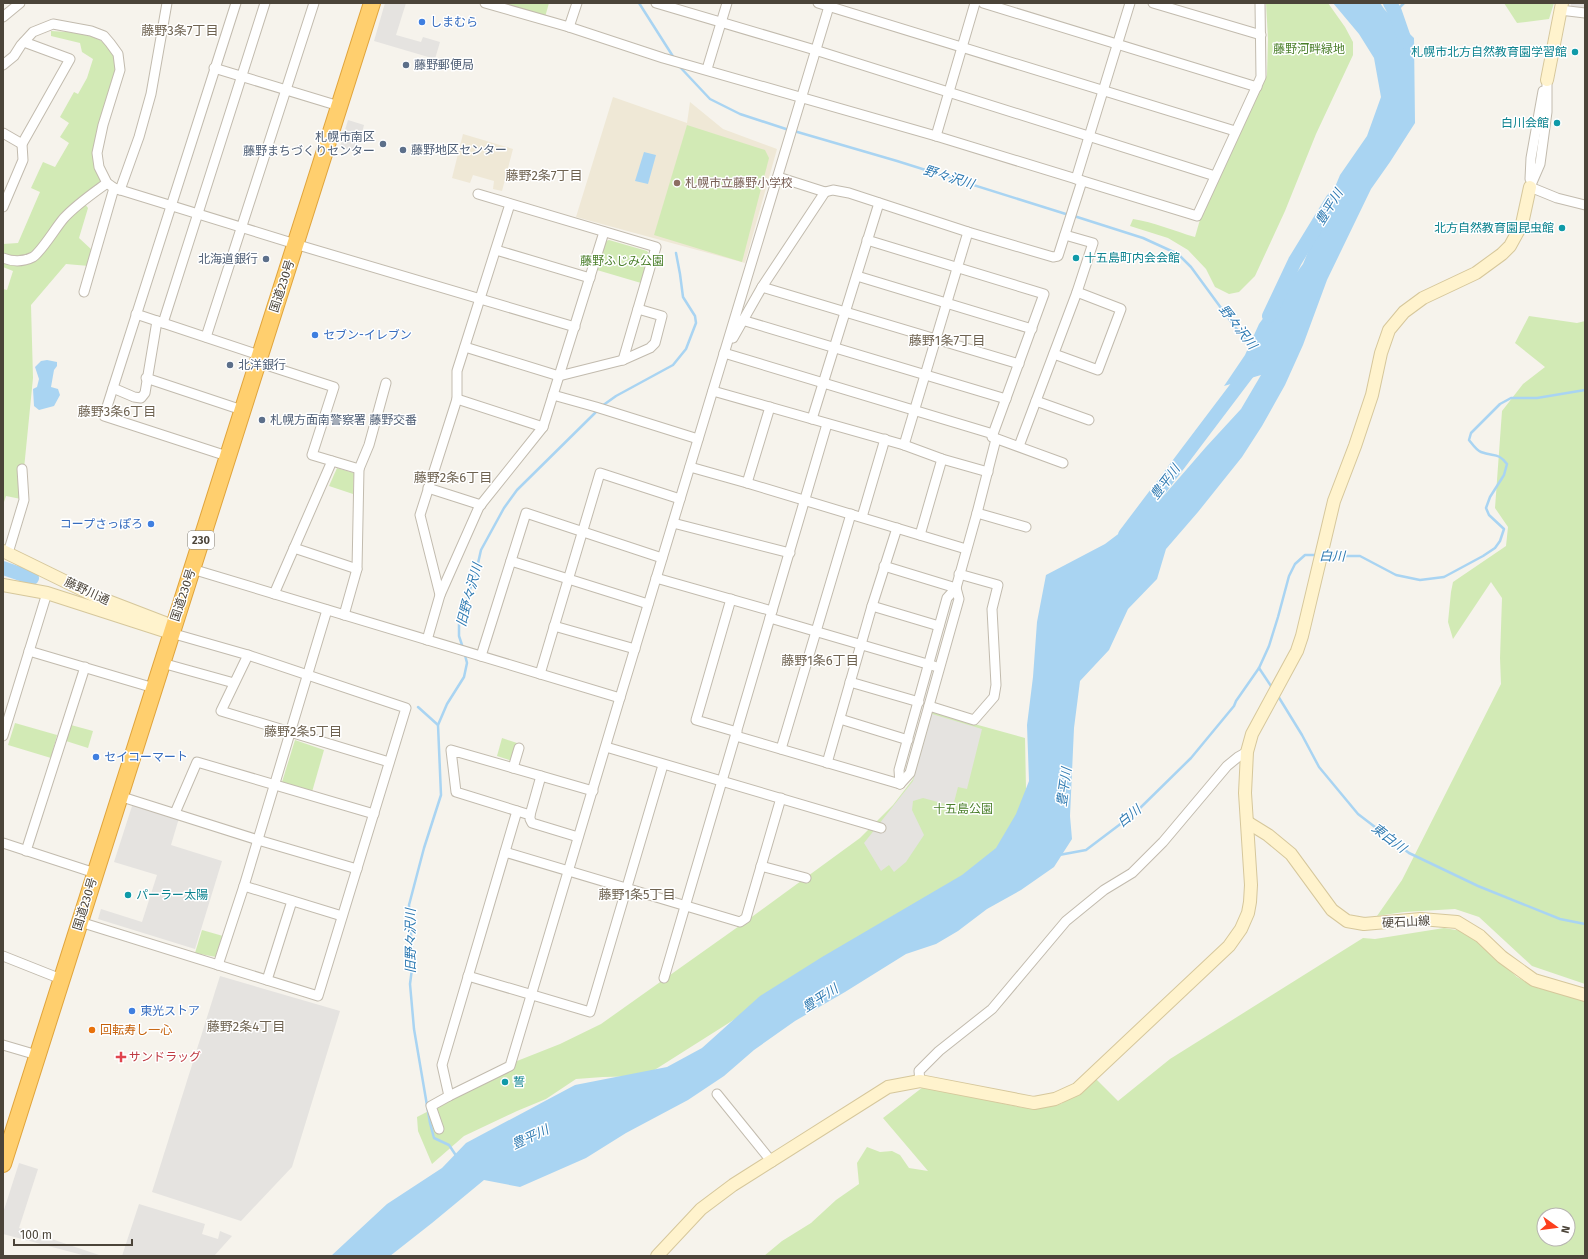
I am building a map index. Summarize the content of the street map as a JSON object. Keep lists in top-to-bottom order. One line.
{"streets":{"highway":["国道230号","230"],"street":["藤野川通","硬石山線"]},"crossings":[["国道230号","藤野川通"]],"districts":["藤野3条7丁目","藤野2条7丁目","藤野1条7丁目","藤野3条6丁目","藤野2条6丁目","藤野1条6丁目","藤野2条5丁目","藤野1条5丁目","藤野2条4丁目"],"water":["野々沢川","豊平川","白川","旧野々沢川","東白川"],"parks":["藤野河畔緑地","藤野ふじみ公園","十五島公園"],"places":{"other":["しまむら","札幌市北方自然教育園学習館","藤野郵便局","白川会館","札幌市南区 藤野まちづくりセンター","藤野地区センター","札幌市立藤野小学校","北方自然教育園昆虫館","十五島町内会会館","北海道銀行","セブン-イレブン","北洋銀行","札幌方面南警察署 藤野交番","コープさっぽろ","セイコーマート","パーラー太陽","東光ストア","回転寿し一心","誓"],"health":["サンドラッグ"]},"scale_bar":"100 m","north":"right"}
